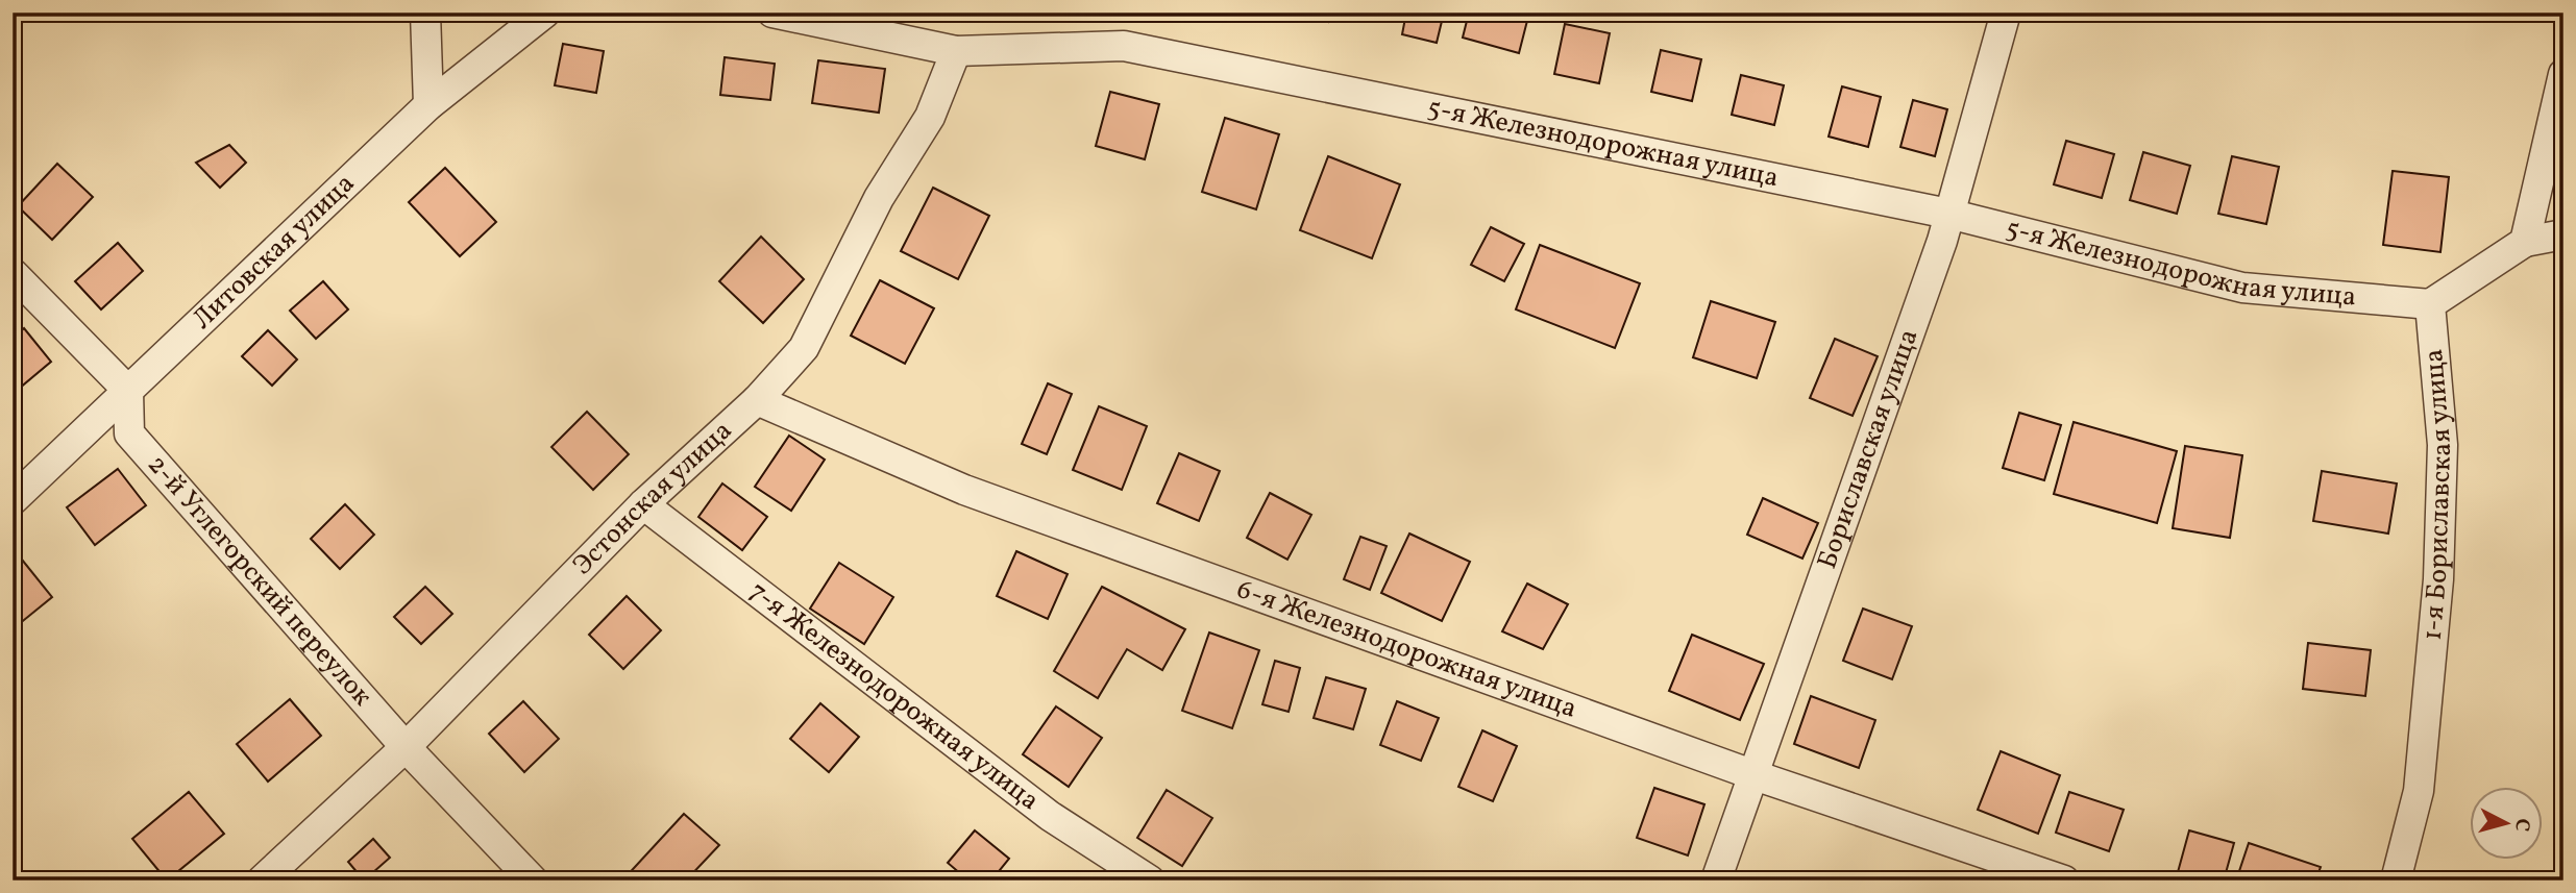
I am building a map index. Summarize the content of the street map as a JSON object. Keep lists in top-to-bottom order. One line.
{"streets":{"street":["5-я Железнодорожная улица","Литовская улица","Бориславская улица","1-я Бориславская улица","Эстонская улица","2-й Углегорский переулок","6-я Железнодорожная улица","7-я Железнодорожная улица"]},"crossings":[["5-я Железнодорожная улица","Бориславская улица"],["5-я Железнодорожная улица","1-я Бориславская улица"],["5-я Железнодорожная улица","Эстонская улица"],["Литовская улица","2-й Углегорский переулок"],["Бориславская улица","6-я Железнодорожная улица"],["Эстонская улица","2-й Углегорский переулок"],["Эстонская улица","6-я Железнодорожная улица"],["Эстонская улица","7-я Железнодорожная улица"]],"north":"right"}
